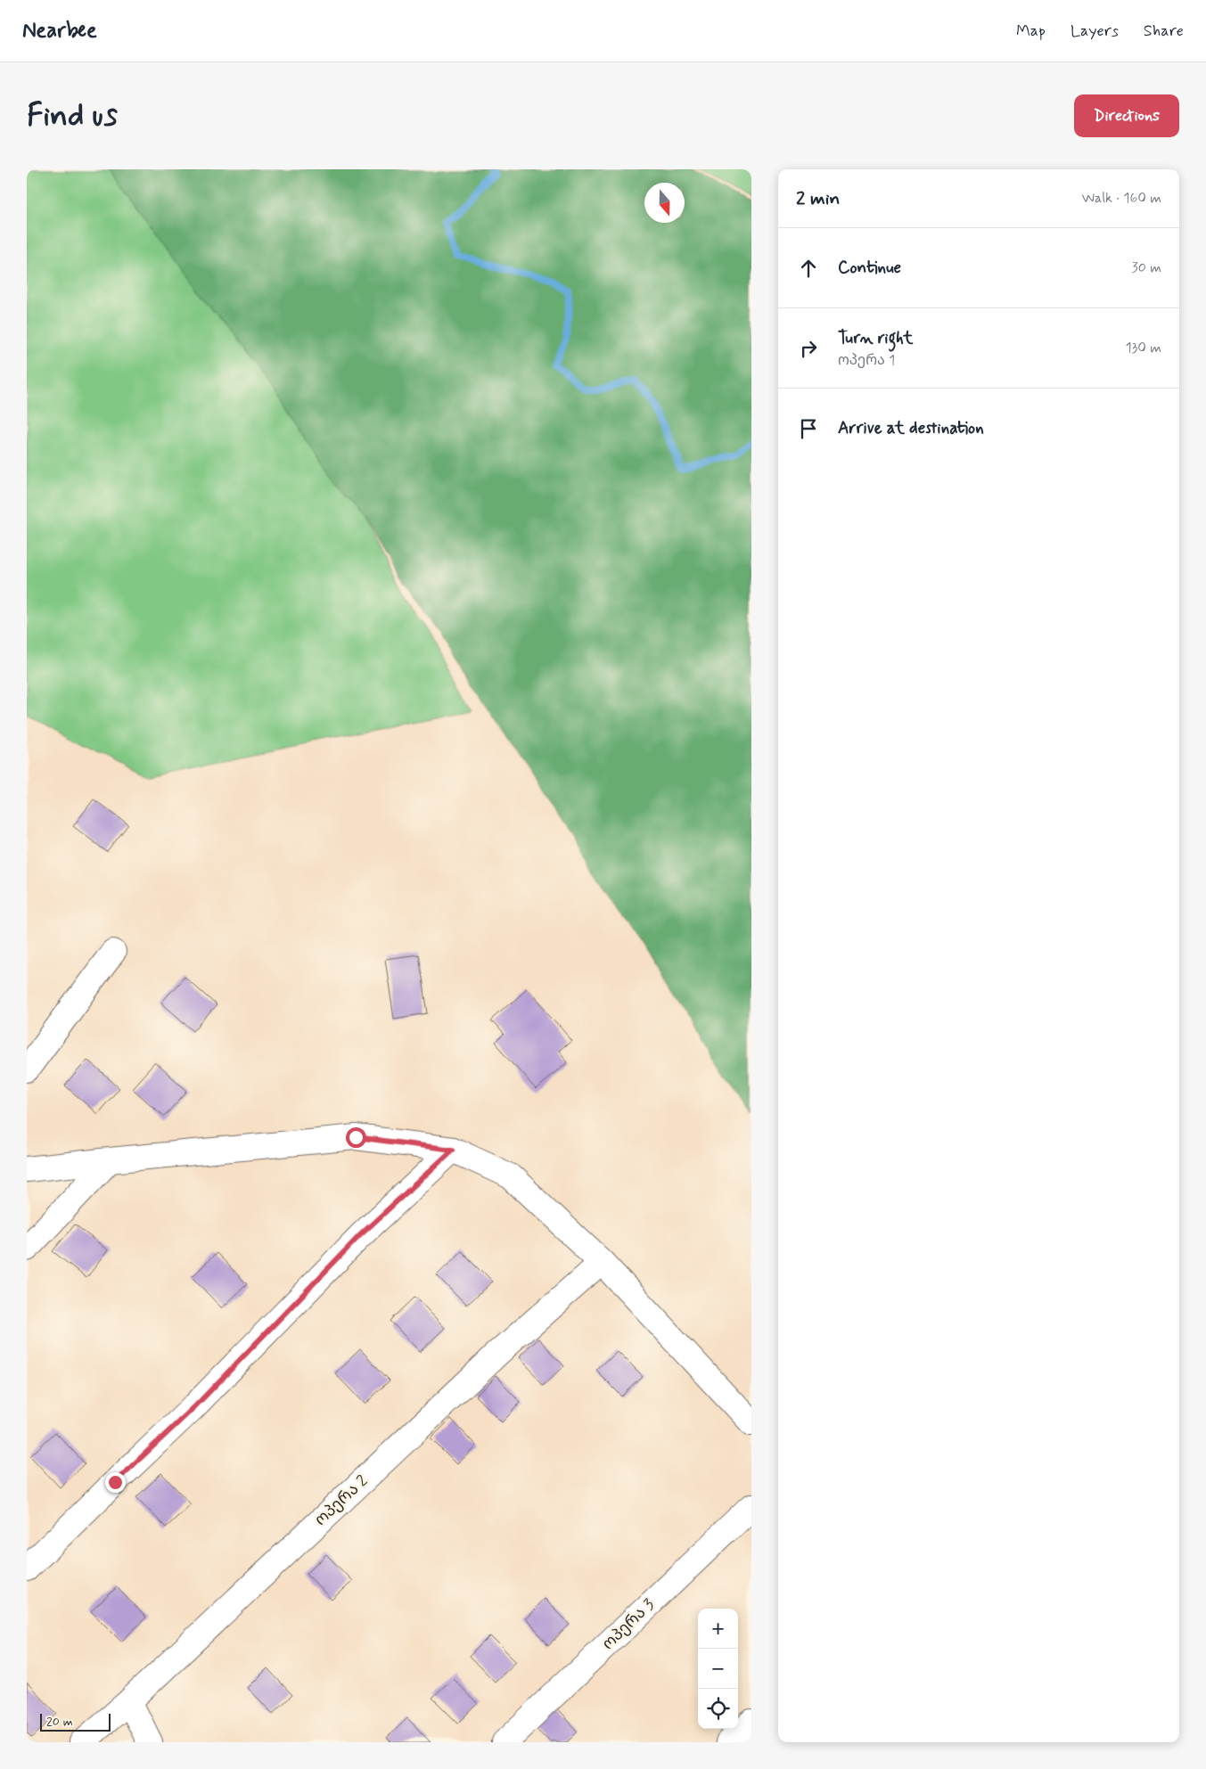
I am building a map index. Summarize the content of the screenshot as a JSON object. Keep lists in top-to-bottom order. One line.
{"streets":{"street":["ოპერა 2","ოპერა 3"]},"scale_bar":"20 m","north":"bottom","page":{"header":"Nearbee","nav":["Map","Layers","Share"],"buttons":"Directions","title":"Find us","heading":["2 min","Walk · 160 m"],"list":[["Continue","30 m"],["Turn right","ოპერა 1","130 m"],"Arrive at destination"],"map_buttons":["+","−"],"scale":"20 m"}}
